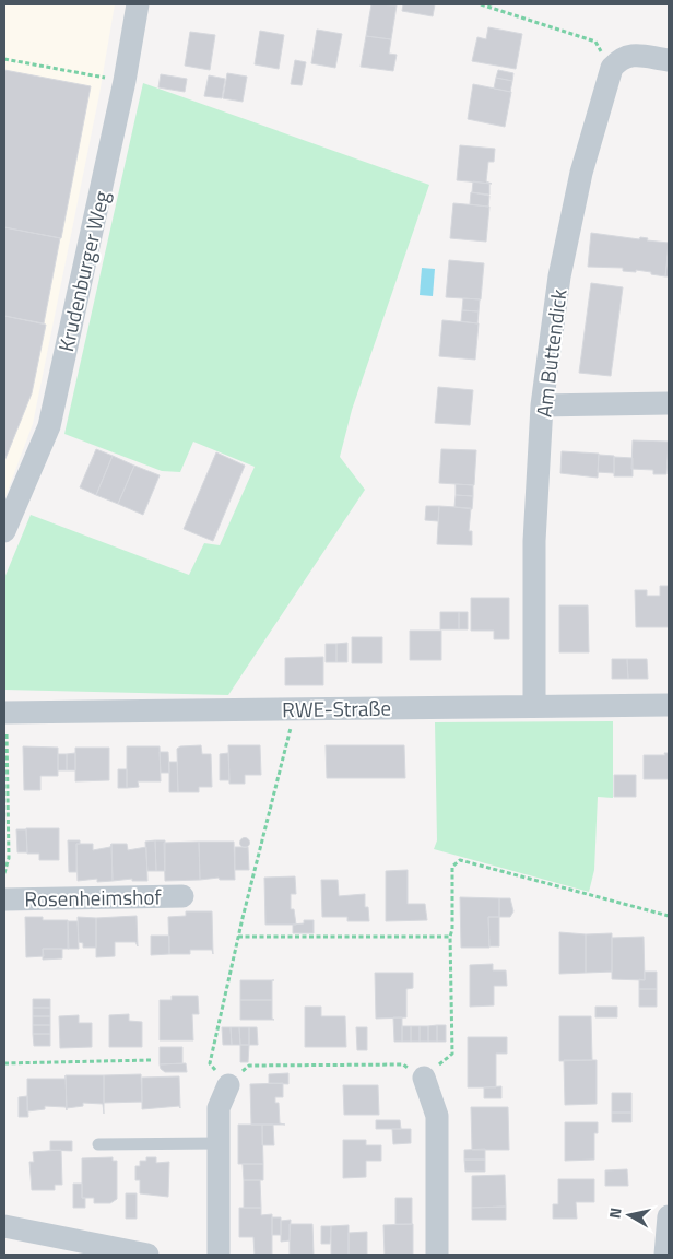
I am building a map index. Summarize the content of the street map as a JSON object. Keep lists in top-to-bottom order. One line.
{"streets":{"street":["Krudenburger Weg","Am Buttendick","RWE-Straße","Rosenheimshof"]},"crossings":[["Am Buttendick","RWE-Straße"]],"north":"left"}
